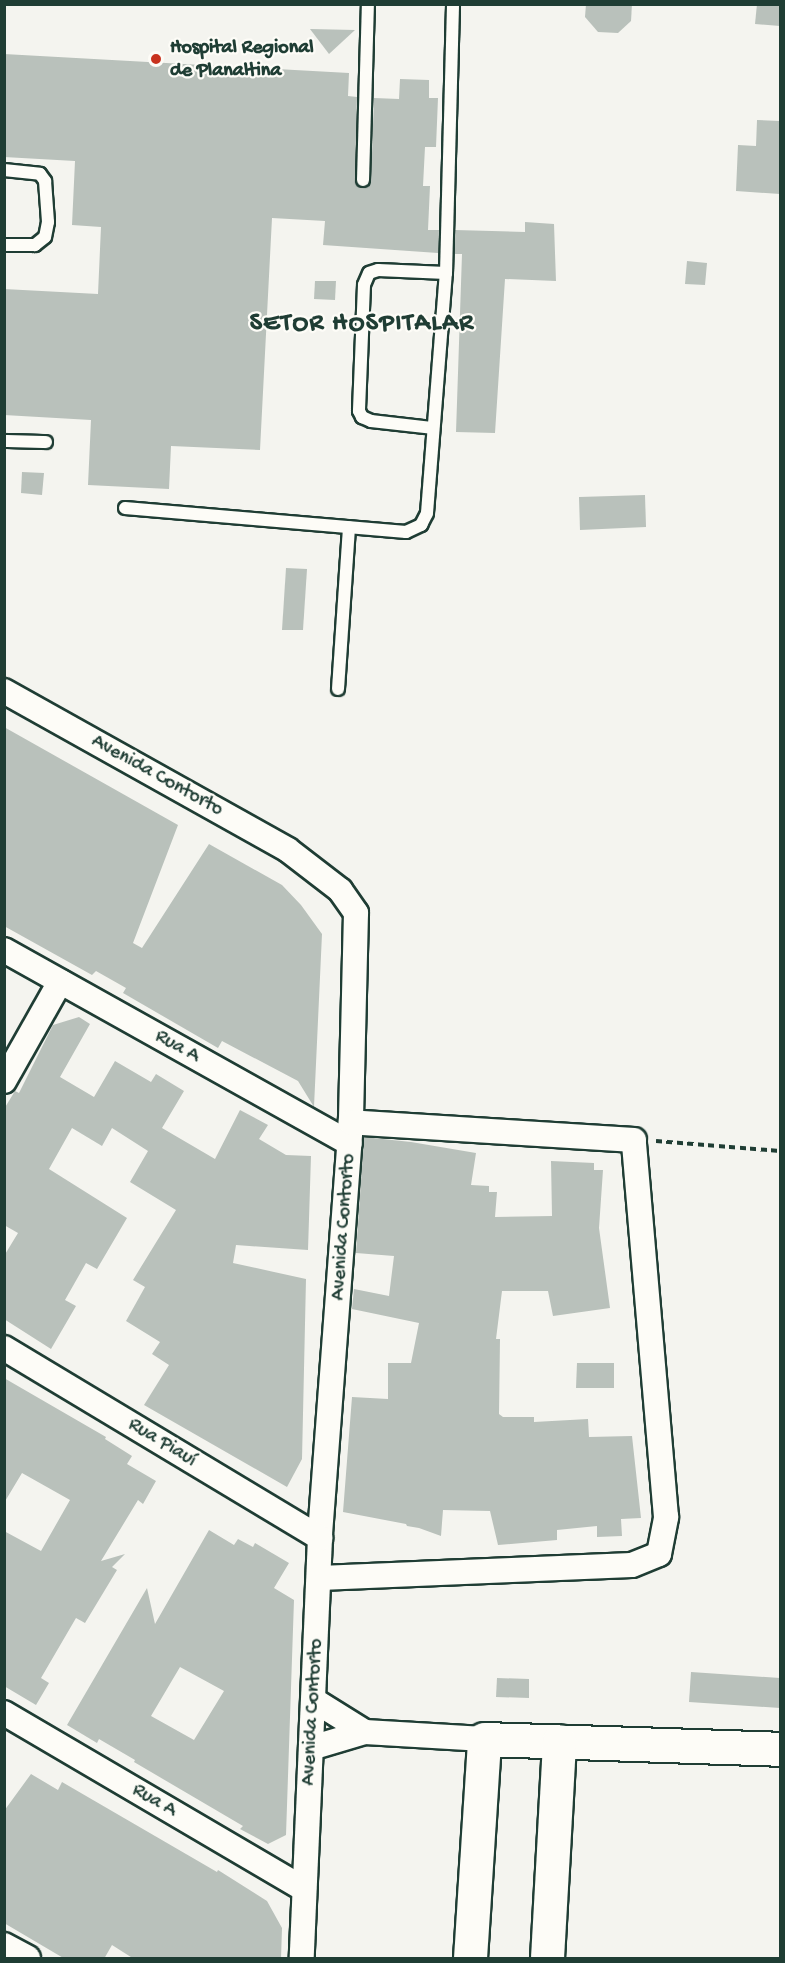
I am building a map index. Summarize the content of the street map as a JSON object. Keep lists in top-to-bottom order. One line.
{"streets":{"street":["Avenida Contorto","Rua A","Rua Piauí"]},"crossings":[["Avenida Contorto","Rua A"],["Avenida Contorto","Rua Piauí"]],"districts":["SETOR HOSPITALAR"],"places":["Hospital Regional de Planaltina"]}
